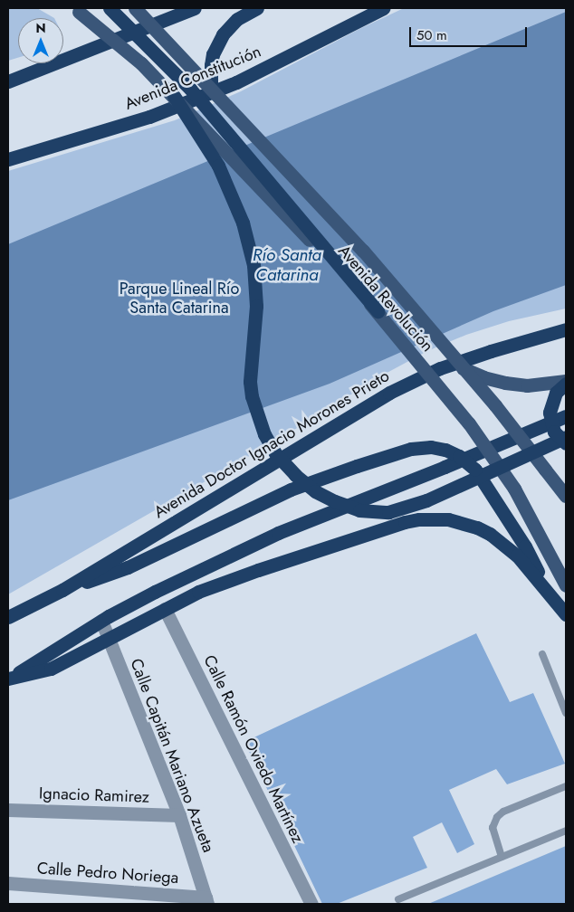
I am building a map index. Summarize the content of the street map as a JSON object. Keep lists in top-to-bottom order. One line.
{"streets":{"highway":["Avenida Constitución","Avenida Doctor Ignacio Morones Prieto"],"main road":["Avenida Revolución"],"street":["Calle Ramón Oviedo Martínez","Calle Capitán Mariano Azueta","Ignacio Ramirez","Calle Pedro Noriega"]},"crossings":[["Calle Capitán Mariano Azueta","Ignacio Ramirez"],["Calle Capitán Mariano Azueta","Calle Pedro Noriega"]],"water":["Río Santa Catarina"],"parks":["Parque Lineal Río Santa Catarina"],"scale_bar":"50 m","north":"top"}
